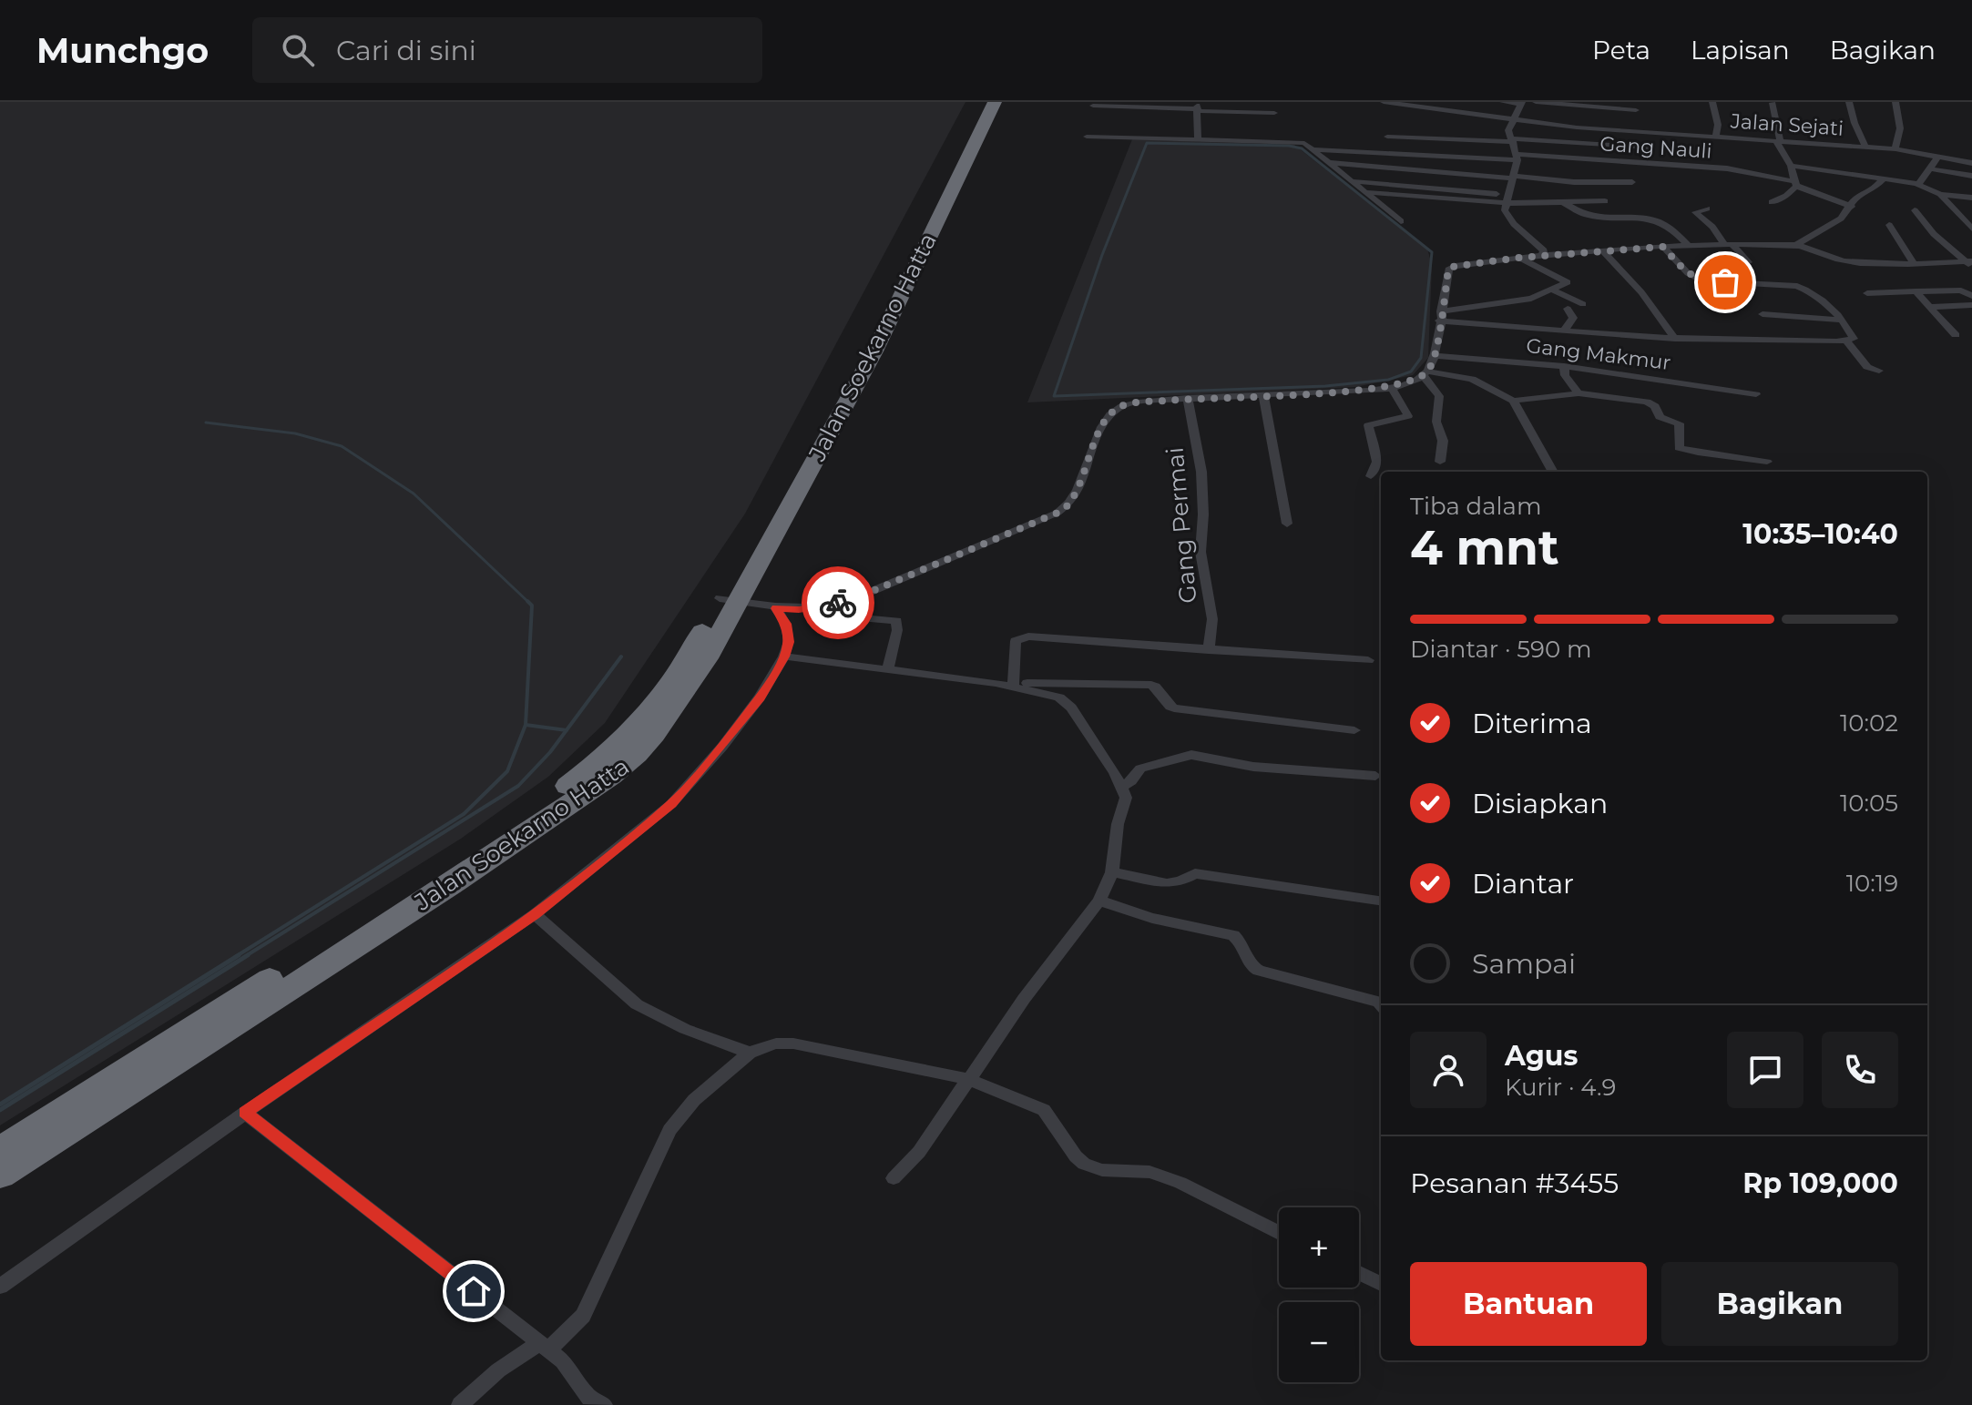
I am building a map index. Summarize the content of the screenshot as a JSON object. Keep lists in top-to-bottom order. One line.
{"streets":{"highway":["Jalan Soekarno Hatta"],"street":["Jalan Sejati","Gang Nauli","Gang Makmur","Gang Permai"]},"page":{"header":"Munchgo","search":"Cari di sini","nav":["Peta","Lapisan","Bagikan"],"heading":["4 mnt","Tiba dalam","10:35–10:40"],"panel":["Agus","Kurir · 4.9","Pesanan #3455","Rp 109,000"],"bar":"Diantar · 590 m","list":[["Diterima","10:02"],["Disiapkan","10:05"],["Diantar","10:19"],"Sampai"],"map_buttons":["+","−"],"buttons":["Bantuan","Bagikan"]}}
